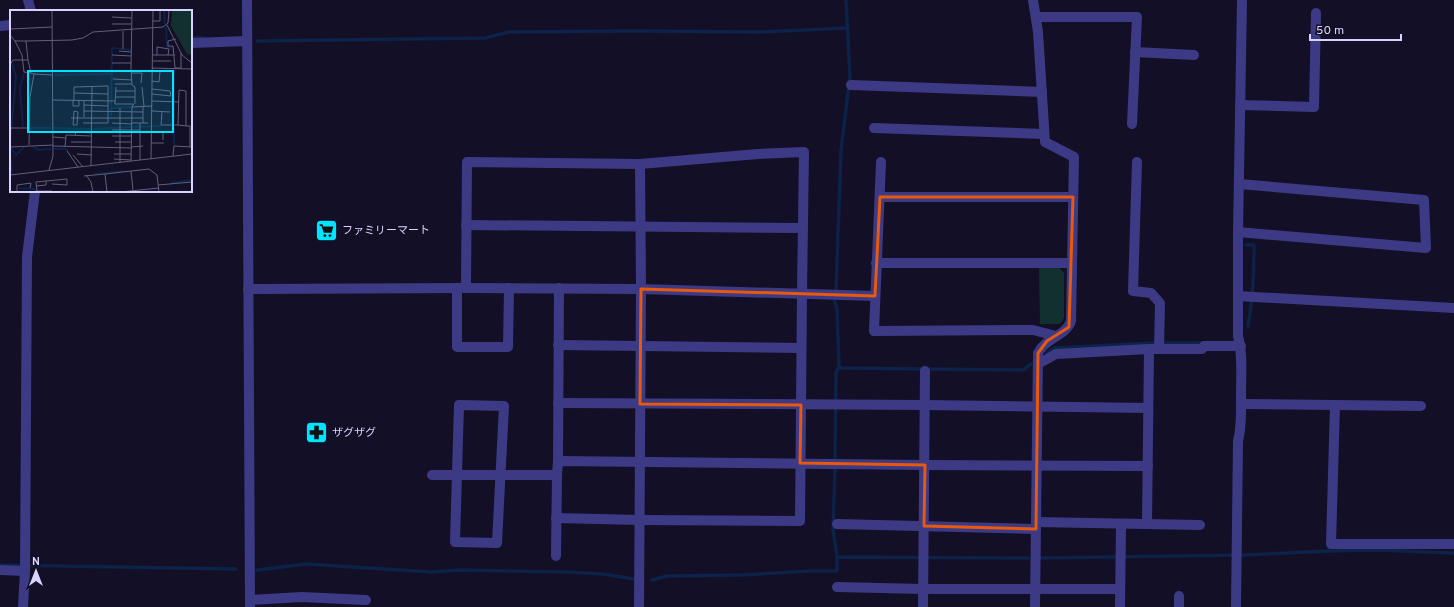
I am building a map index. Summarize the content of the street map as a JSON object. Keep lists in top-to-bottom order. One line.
{"places":{"supermarket":["ファミリーマート"],"pharmacy":["ザグザグ"]},"scale_bar":"50 m","north":"top"}
